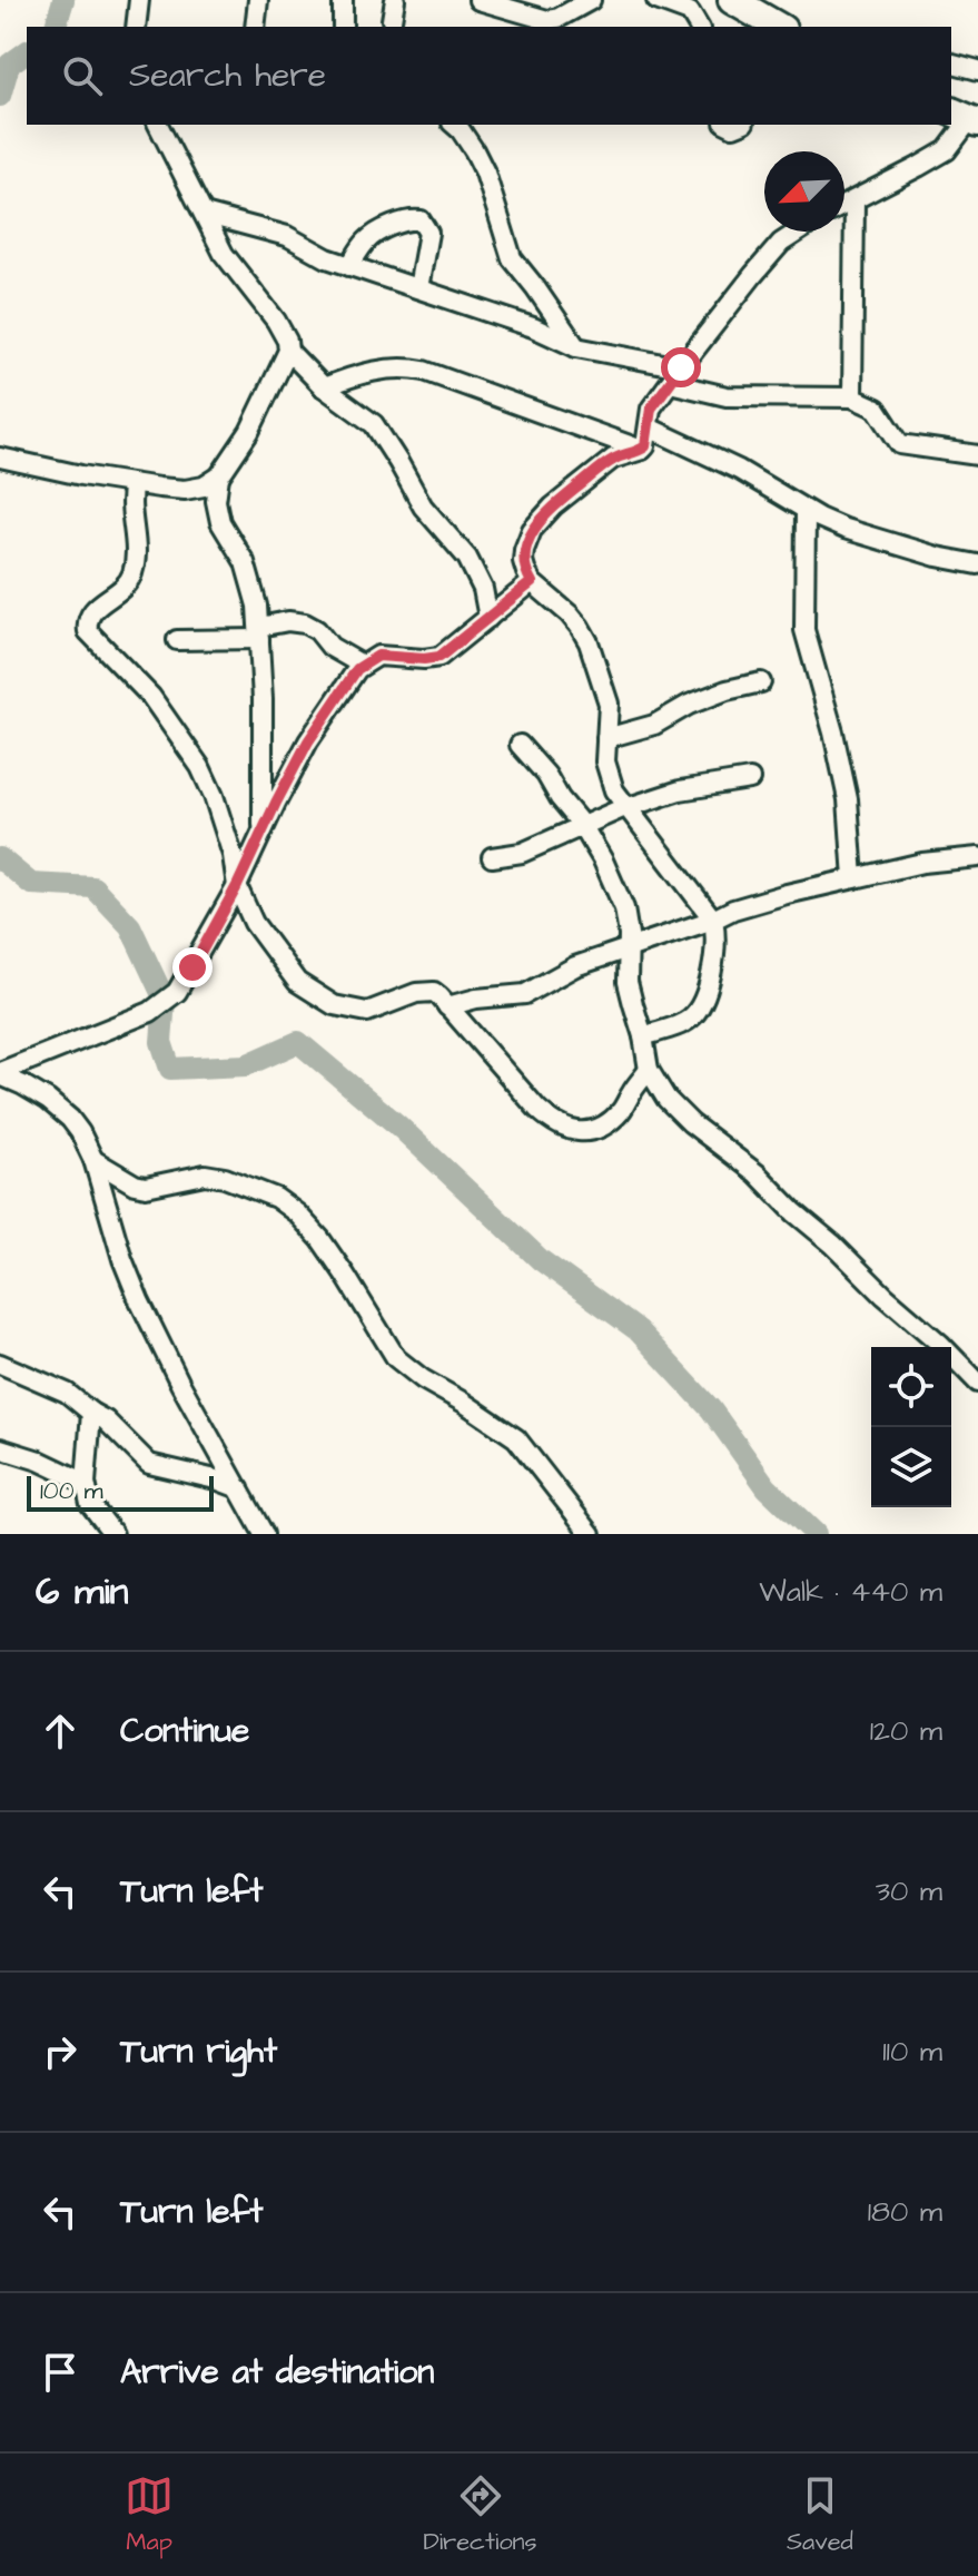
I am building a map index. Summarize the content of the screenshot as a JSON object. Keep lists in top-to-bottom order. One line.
{"scale_bar":"100 m","north":"bottom left","page":{"search":"Search here","scale":"100 m","heading":["6 min","Walk · 440 m"],"list":[["Continue","120 m"],["Turn left","30 m"],["Turn right","110 m"],["Turn left","180 m"],"Arrive at destination"],"nav":["Map","Directions","Saved"]}}
